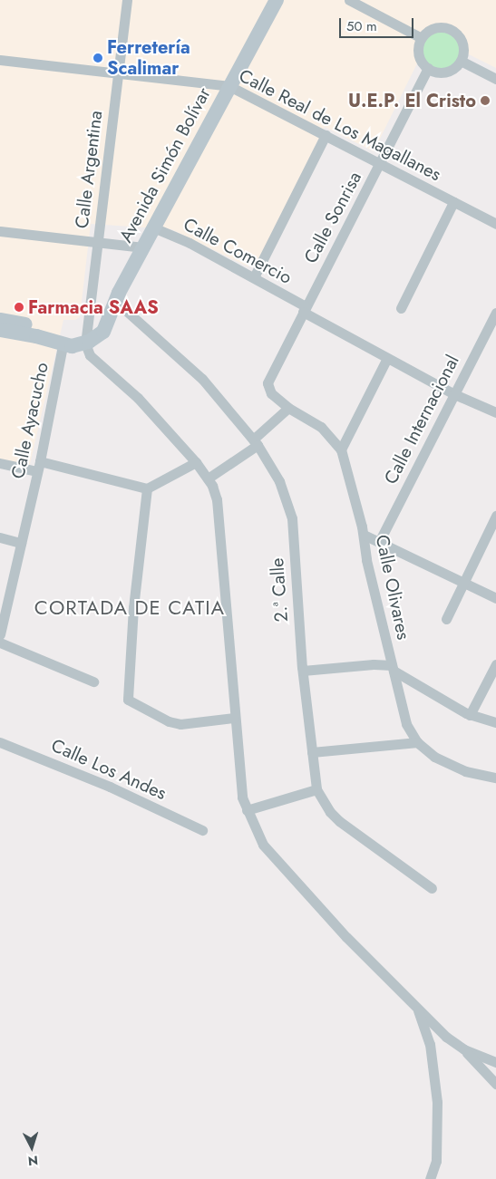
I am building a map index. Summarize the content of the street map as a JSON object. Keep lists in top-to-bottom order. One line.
{"streets":{"main road":["Avenida Simón Bolívar"],"street":["Calle Real de Los Magallanes","Calle Argentina","Calle Sonrisa","Calle Comercio","Calle Internacional","Calle Ayacucho","Calle Olivares","2.ª Calle","Calle Los Andes"]},"crossings":[["Calle Real de Los Magallanes","Avenida Simón Bolívar"],["Calle Real de Los Magallanes","Calle Argentina"],["Calle Real de Los Magallanes","Calle Sonrisa"],["Avenida Simón Bolívar","Calle Argentina"],["Avenida Simón Bolívar","Calle Comercio"],["Avenida Simón Bolívar","2.ª Calle"],["Calle Sonrisa","Calle Comercio"],["Calle Sonrisa","Calle Olivares"],["Calle Comercio","Calle Internacional"]],"districts":["CORTADA DE CATIA"],"places":["Ferretería Scalimar","U.E.P. El Cristo","Farmacia SAAS"],"scale_bar":"50 m","north":"bottom"}
